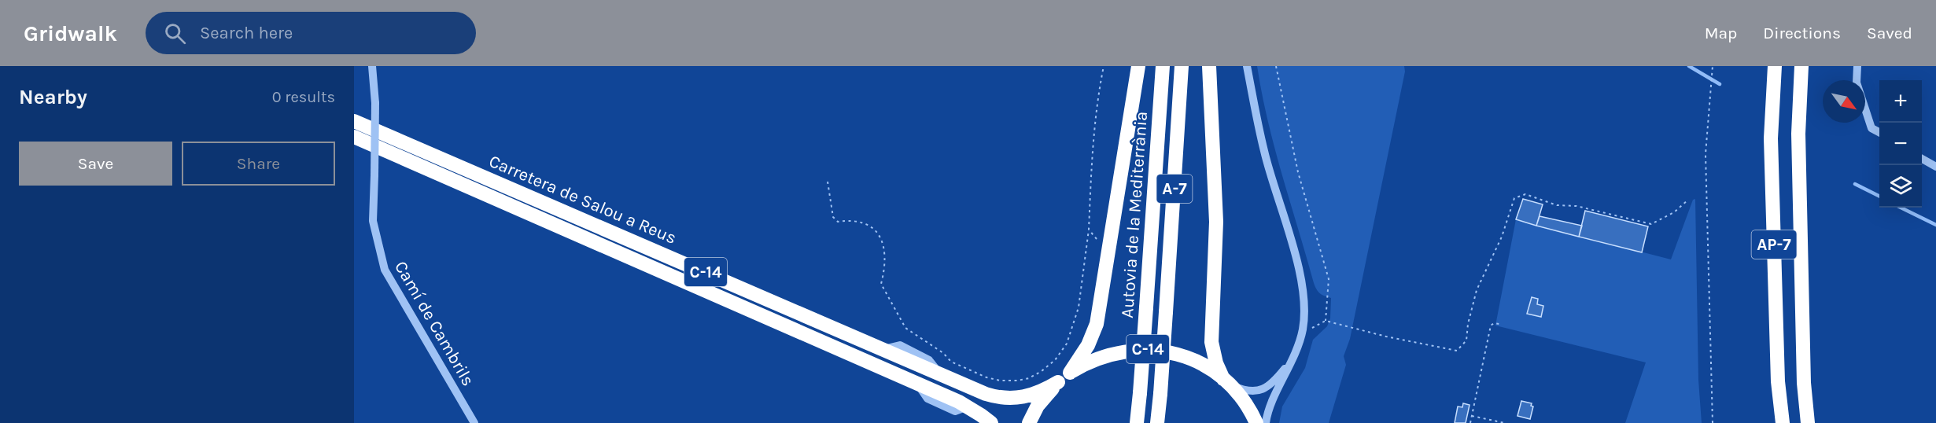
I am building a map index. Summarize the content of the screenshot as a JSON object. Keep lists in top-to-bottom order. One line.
{"streets":{"highway":["A-7","Carretera de Salou a Reus","Autovia de la Mediterrània","AP-7","C-14"],"street":["Camí de Cambrils"]},"crossings":[["Carretera de Salou a Reus","C-14"]],"north":"bottom right","page":{"header":"Gridwalk","search":"Search here","nav":["Map","Directions","Saved"],"heading":["Nearby","0 results"],"map_buttons":["+","−"],"buttons":["Save","Share"]}}
